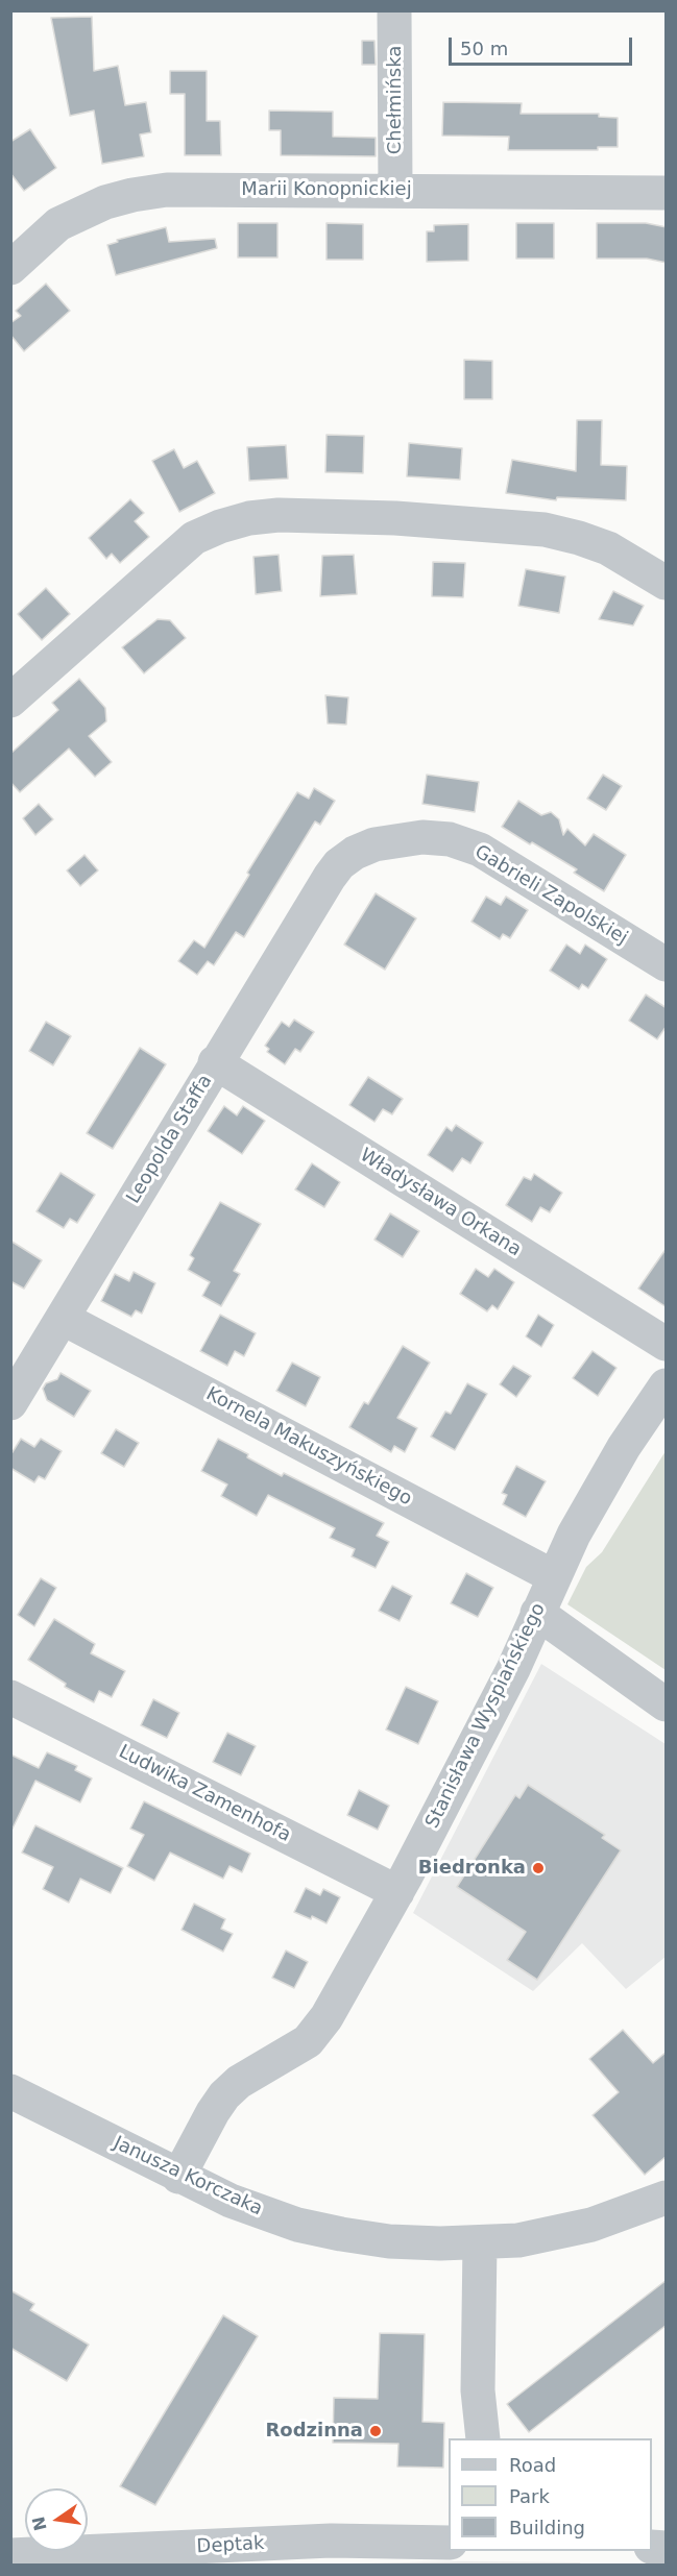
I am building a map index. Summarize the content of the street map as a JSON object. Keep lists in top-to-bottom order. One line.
{"streets":{"street":["Chełmińska","Marii Konopnickiej","Gabrieli Zapolskiej","Leopolda Staffa","Władysława Orkana","Kornela Makuszyńskiego","Stanisława Wyspiańskiego","Ludwika Zamenhofa","Janusza Korczaka","Deptak"]},"crossings":[["Chełmińska","Marii Konopnickiej"],["Gabrieli Zapolskiej","Leopolda Staffa"],["Leopolda Staffa","Władysława Orkana"],["Leopolda Staffa","Kornela Makuszyńskiego"],["Kornela Makuszyńskiego","Stanisława Wyspiańskiego"],["Stanisława Wyspiańskiego","Ludwika Zamenhofa"],["Stanisława Wyspiańskiego","Janusza Korczaka"]],"places":["Biedronka","Rodzinna"],"legend":["Road","Park","Building"],"scale_bar":"50 m","north":"left"}
